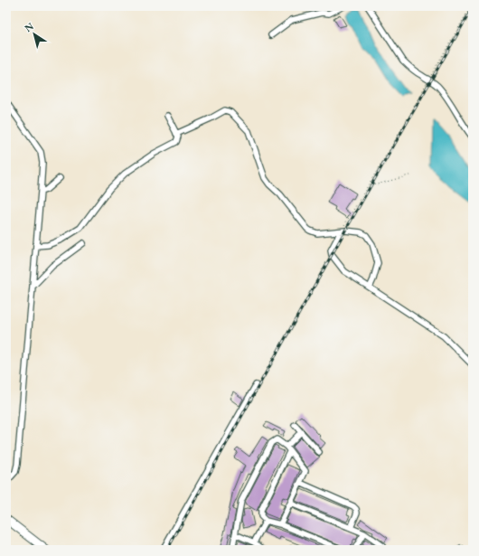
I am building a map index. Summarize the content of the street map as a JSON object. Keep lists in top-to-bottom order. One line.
{"north":"top left"}
